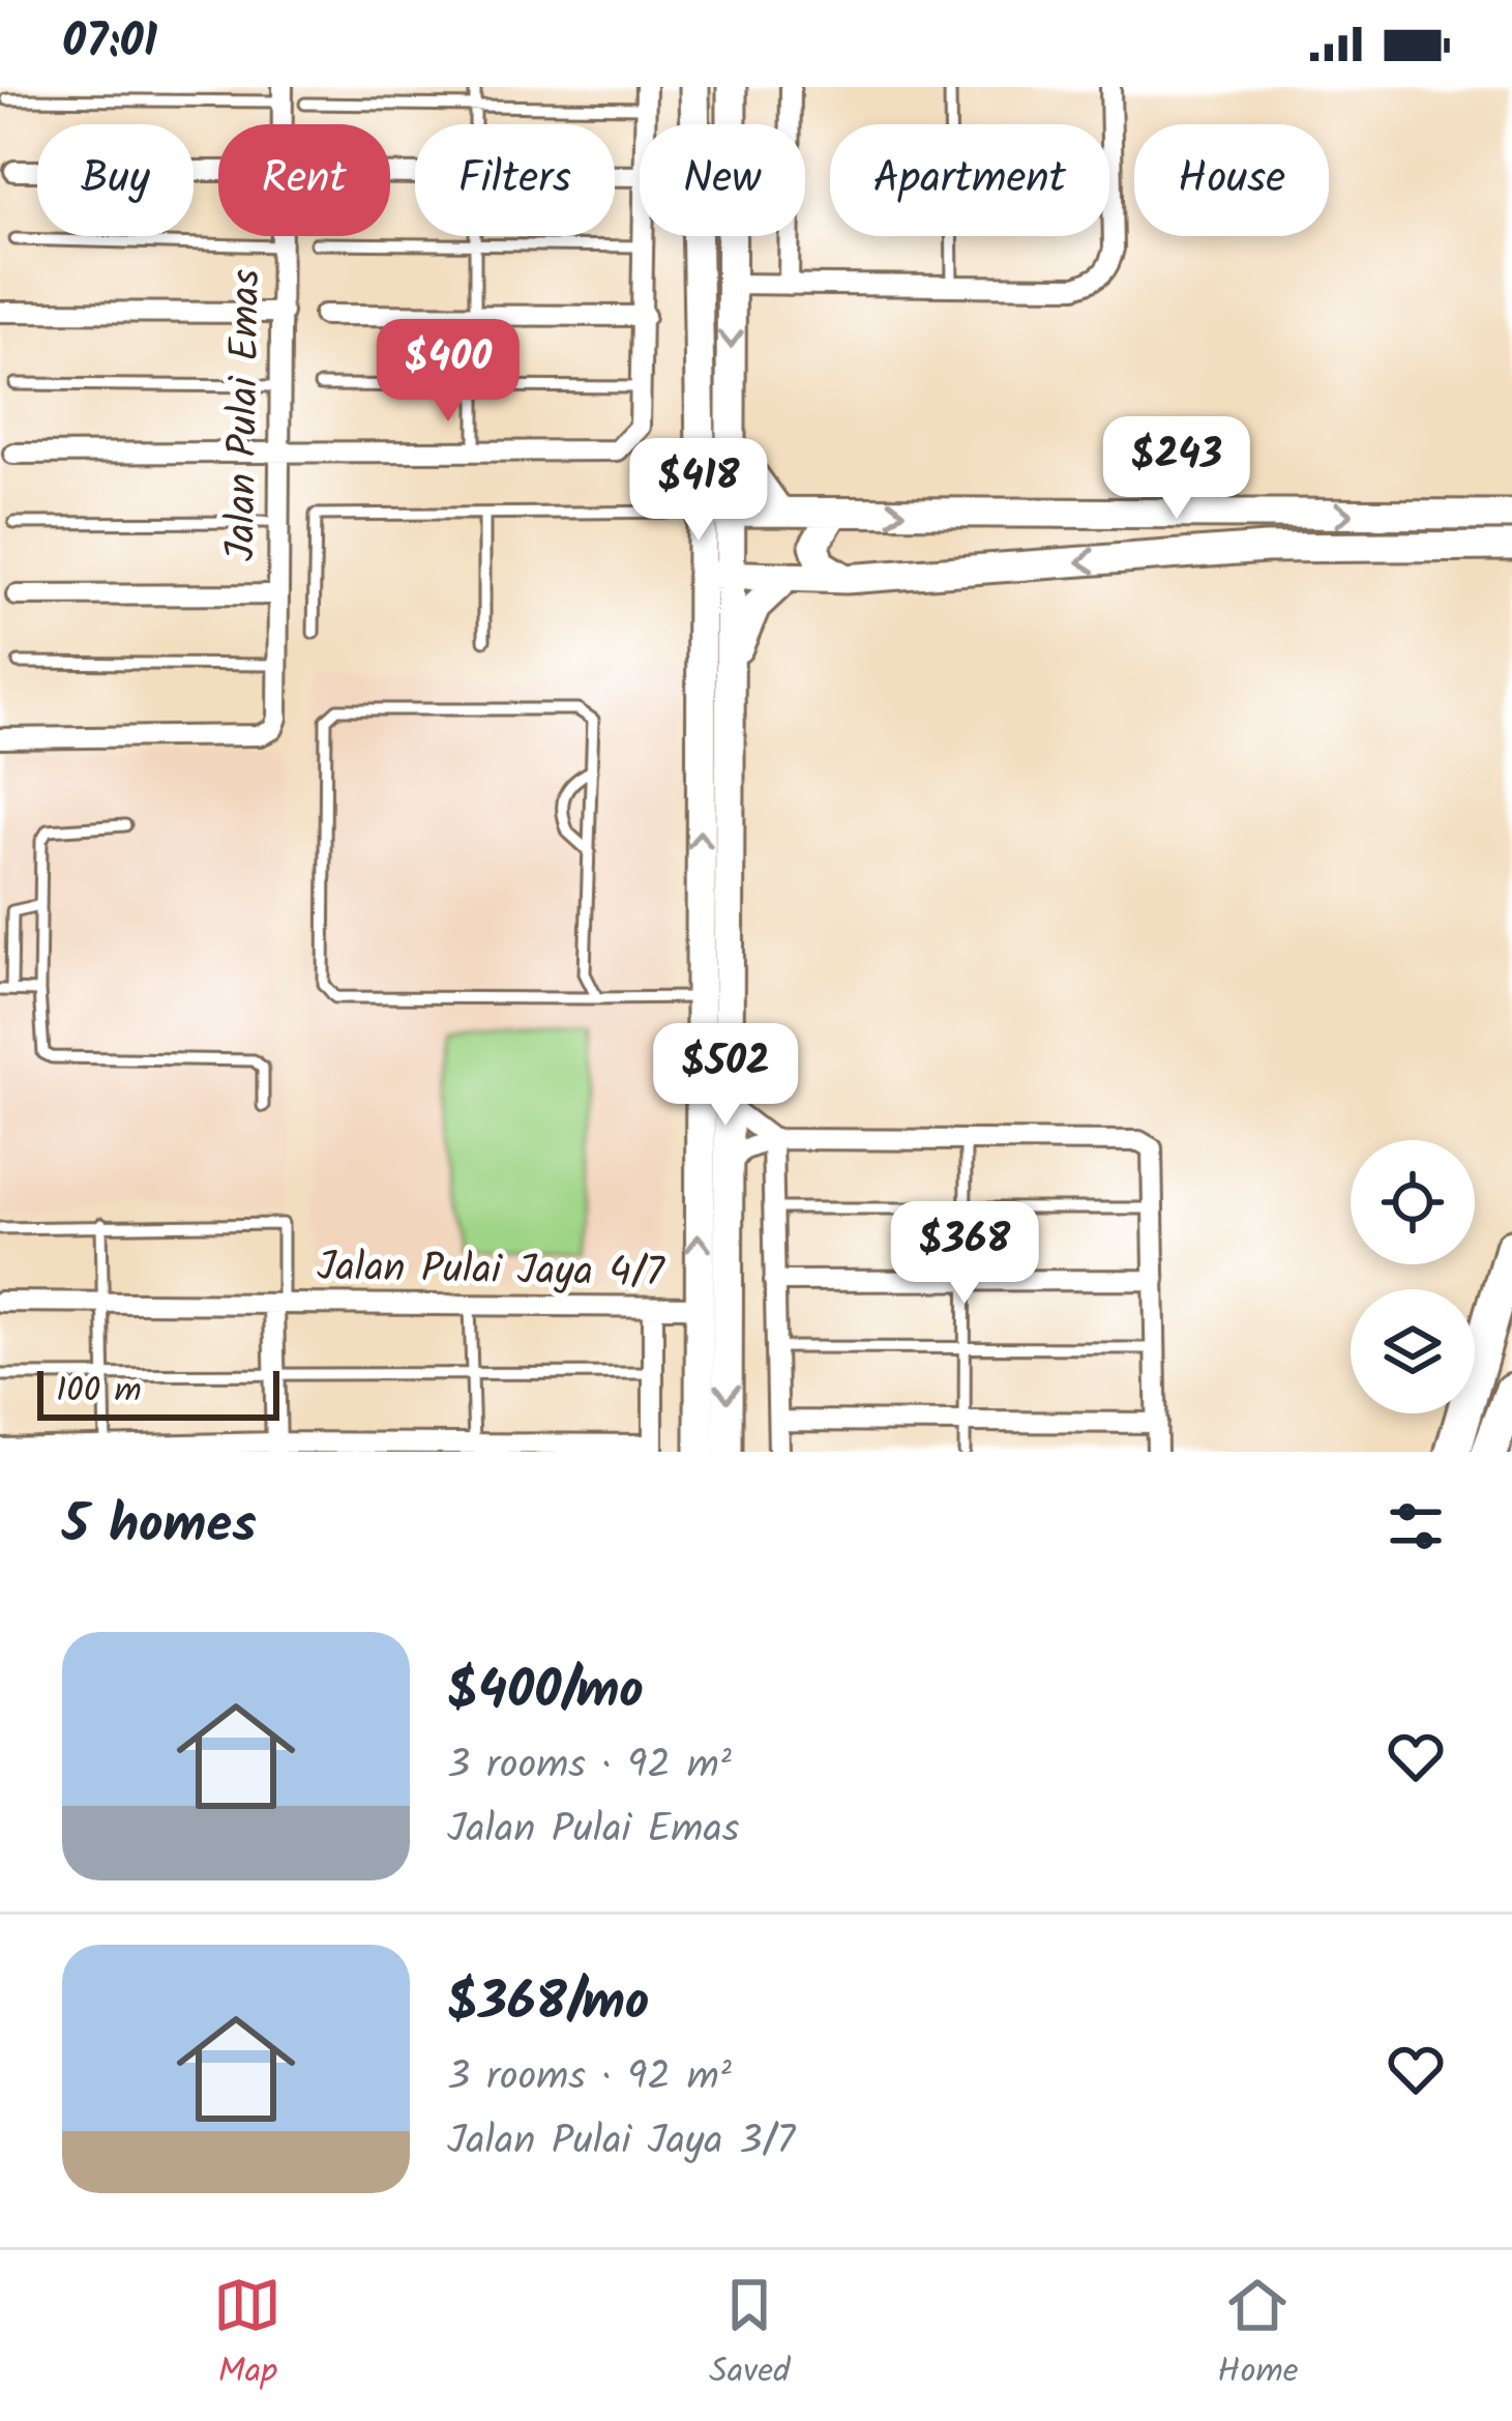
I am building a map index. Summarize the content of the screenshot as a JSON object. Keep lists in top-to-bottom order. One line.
{"streets":{"street":["Jalan Pulai Emas","Jalan Pulai Jaya 4/7"]},"scale_bar":"100 m","page":{"status":"07:01","chip":["Buy","Rent","Filters","New","Apartment","House"],"price":["$400","$243","$418","$502","$368"],"scale":"100 m","heading":"5 homes","list":[{"name":"$400/mo","note":"3 rooms · 92 m² · Jalan Pulai Emas"},{"name":"$368/mo","note":"3 rooms · 92 m² · Jalan Pulai Jaya 3/7"}],"tabs":["Map","Saved","Home"]}}
